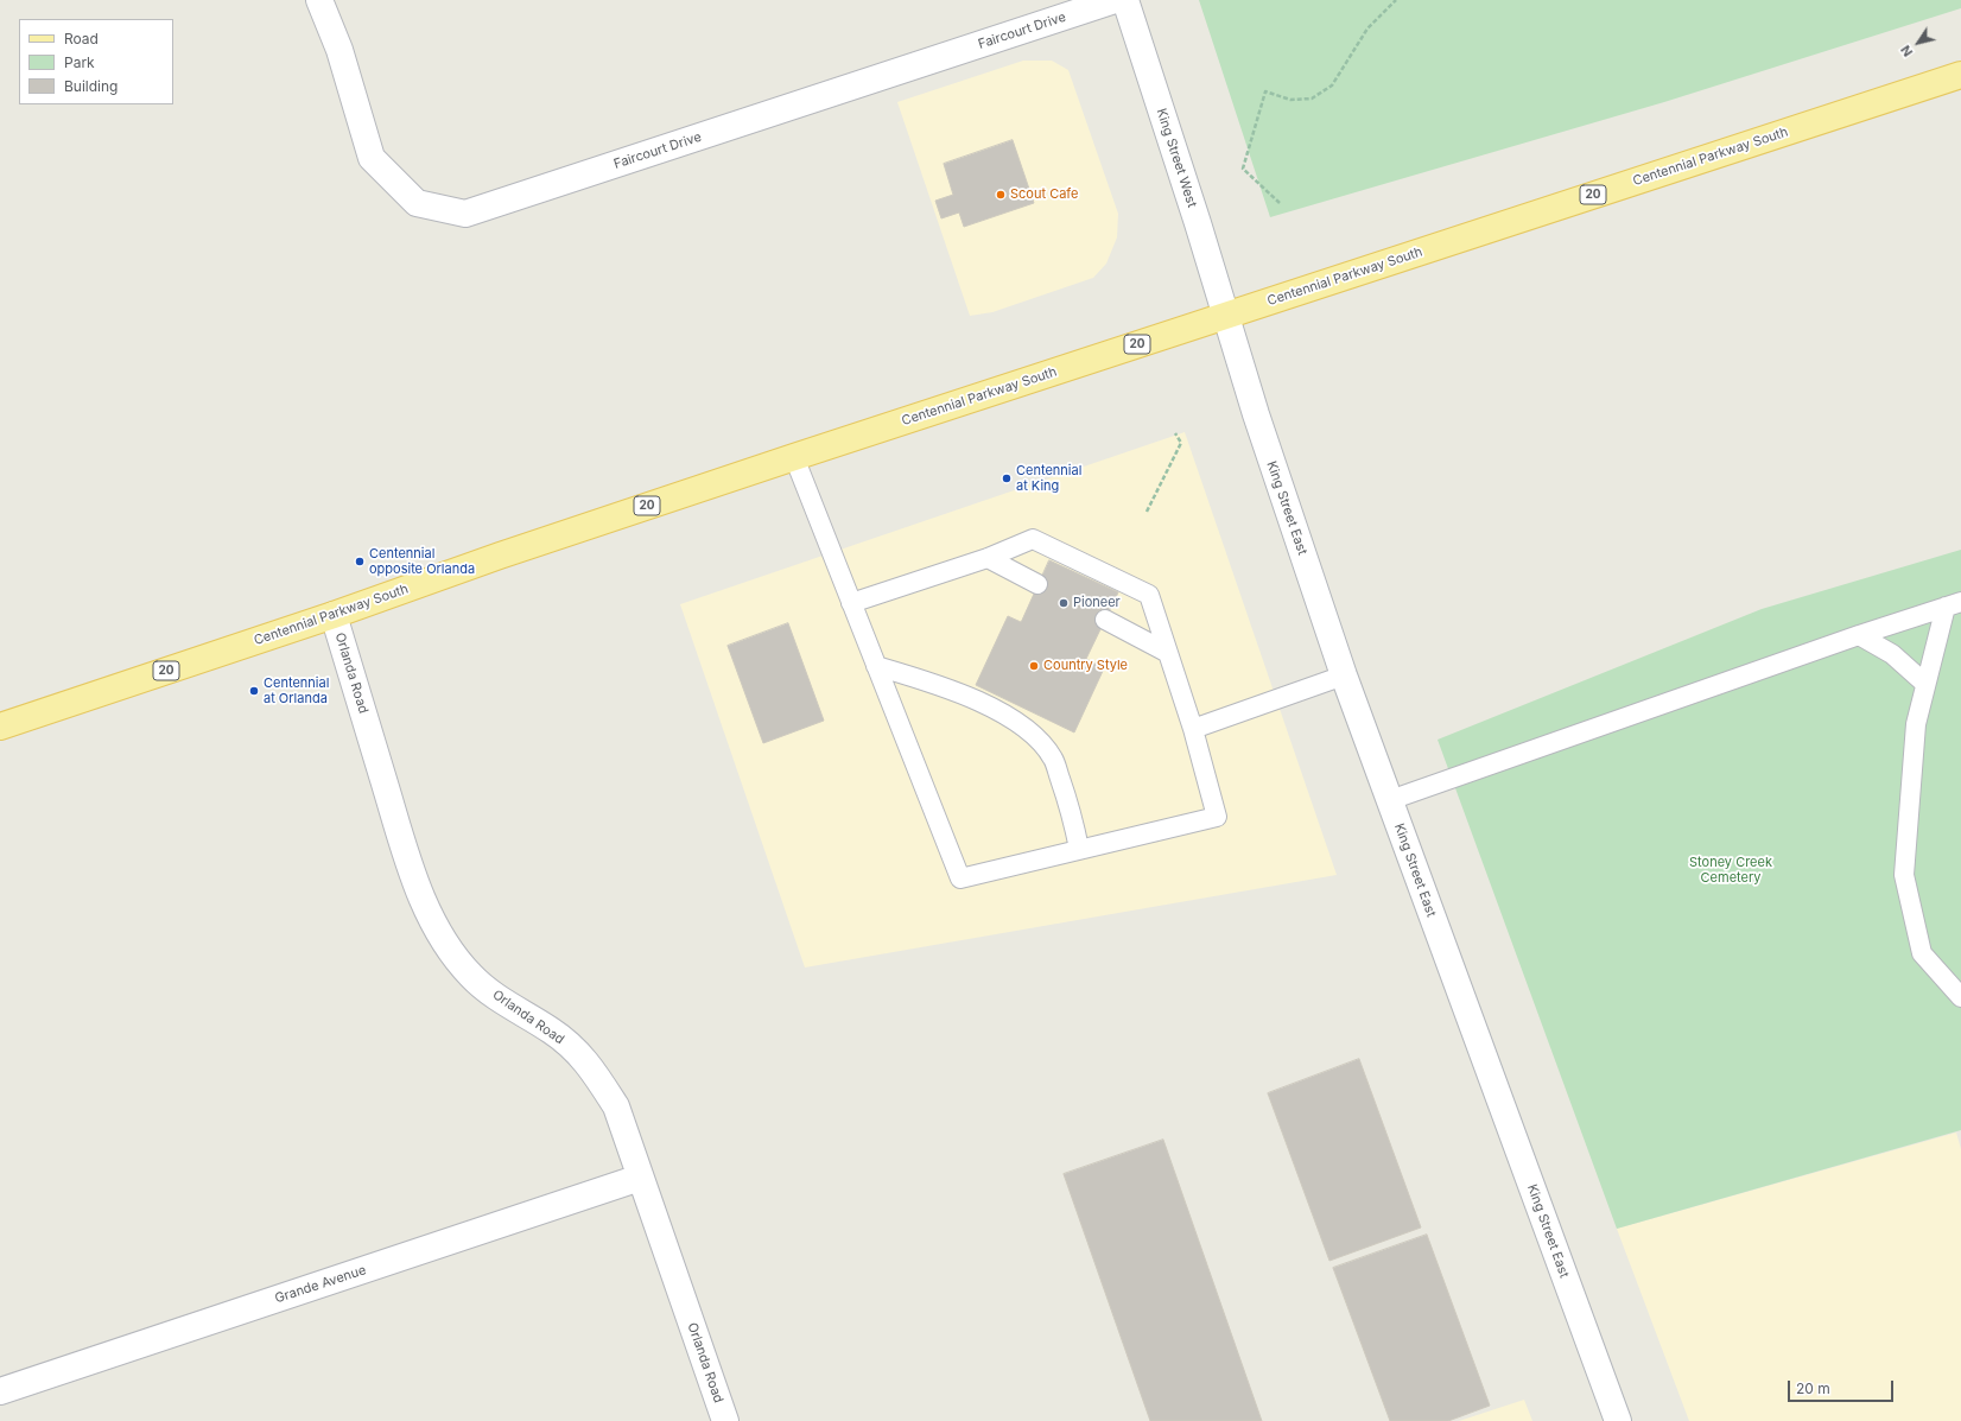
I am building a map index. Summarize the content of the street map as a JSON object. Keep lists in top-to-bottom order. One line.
{"streets":{"main road":["Centennial Parkway South","20"],"street":["Faircourt Drive","King Street West","King Street East","Orlanda Road","Grande Avenue"]},"crossings":[["Centennial Parkway South","King Street West"],["Centennial Parkway South","King Street East"],["Centennial Parkway South","Orlanda Road"],["King Street West","King Street East"],["Orlanda Road","Grande Avenue"]],"parks":["Stoney Creek Cemetery"],"places":["Scout Cafe","Centennial at King","Centennial opposite Orlanda","Pioneer","Country Style","Centennial at Orlanda"],"legend":["Road","Park","Building"],"scale_bar":"20 m","north":"bottom left"}
